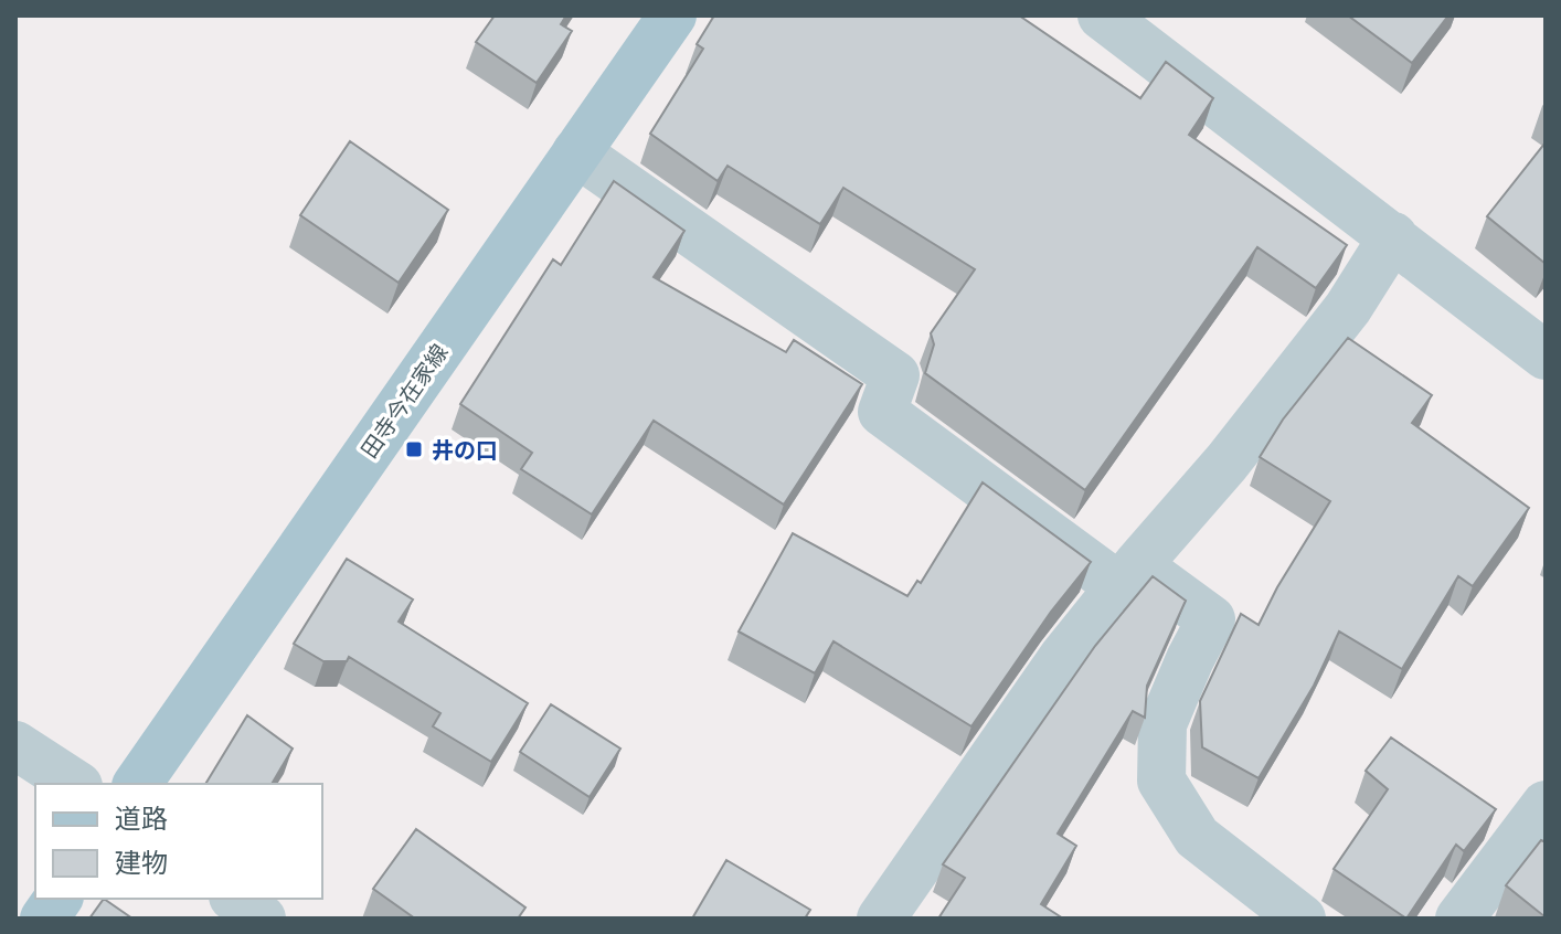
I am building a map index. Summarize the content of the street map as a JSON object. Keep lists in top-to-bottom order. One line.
{"streets":{"main road":["田寺今在家線"]},"places":{"transit":["井の口"]},"legend":["道路","建物"]}
